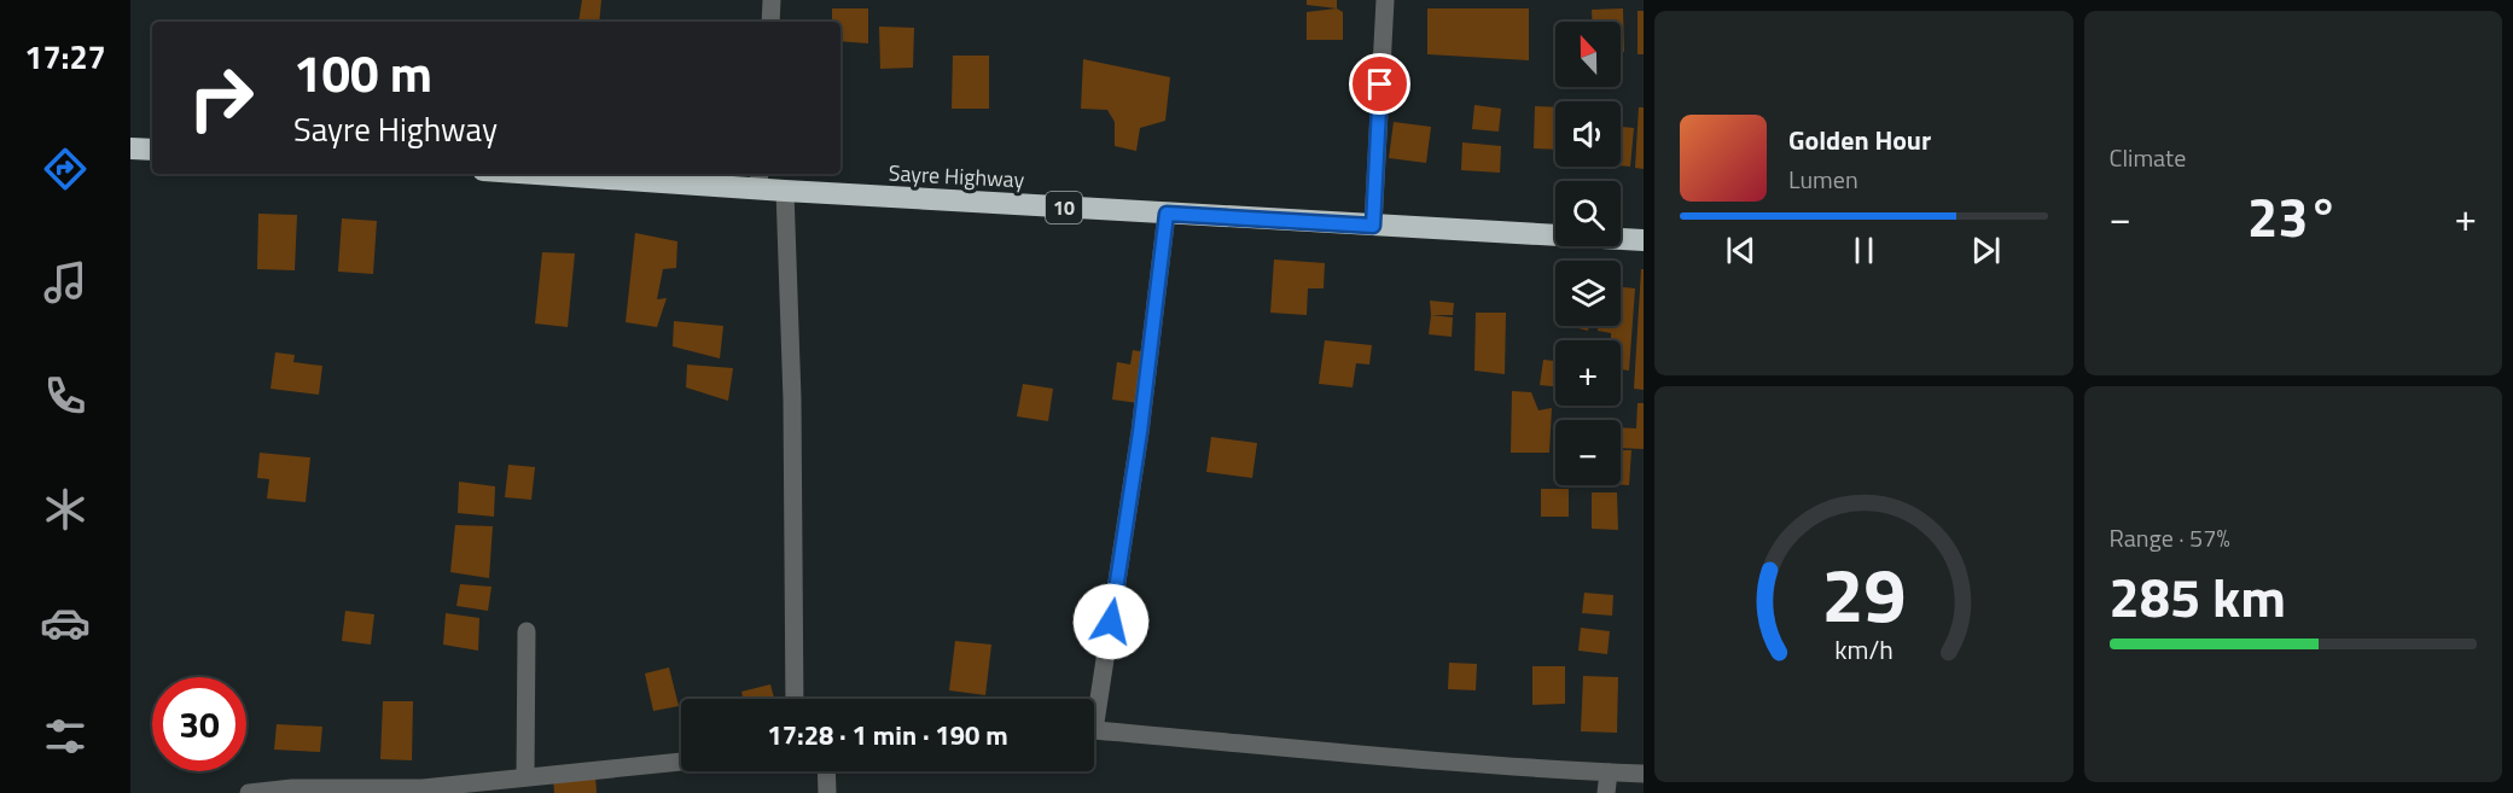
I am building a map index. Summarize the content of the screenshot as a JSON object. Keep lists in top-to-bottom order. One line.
{"streets":{"highway":["Sayre Highway","10"]},"north":"top","page":{"tabs":"17:27","tile":["Climate",["Range · 57%","285 km"]],"map_buttons":["+","−"],"turn":["100 m","Sayre Highway"],"song":["Golden Hour","Lumen"],"heat":["−","23°","+"],"limit":"30","trip":"17:28 · 1 min · 190 m","gauge":["29","km/h"]}}
